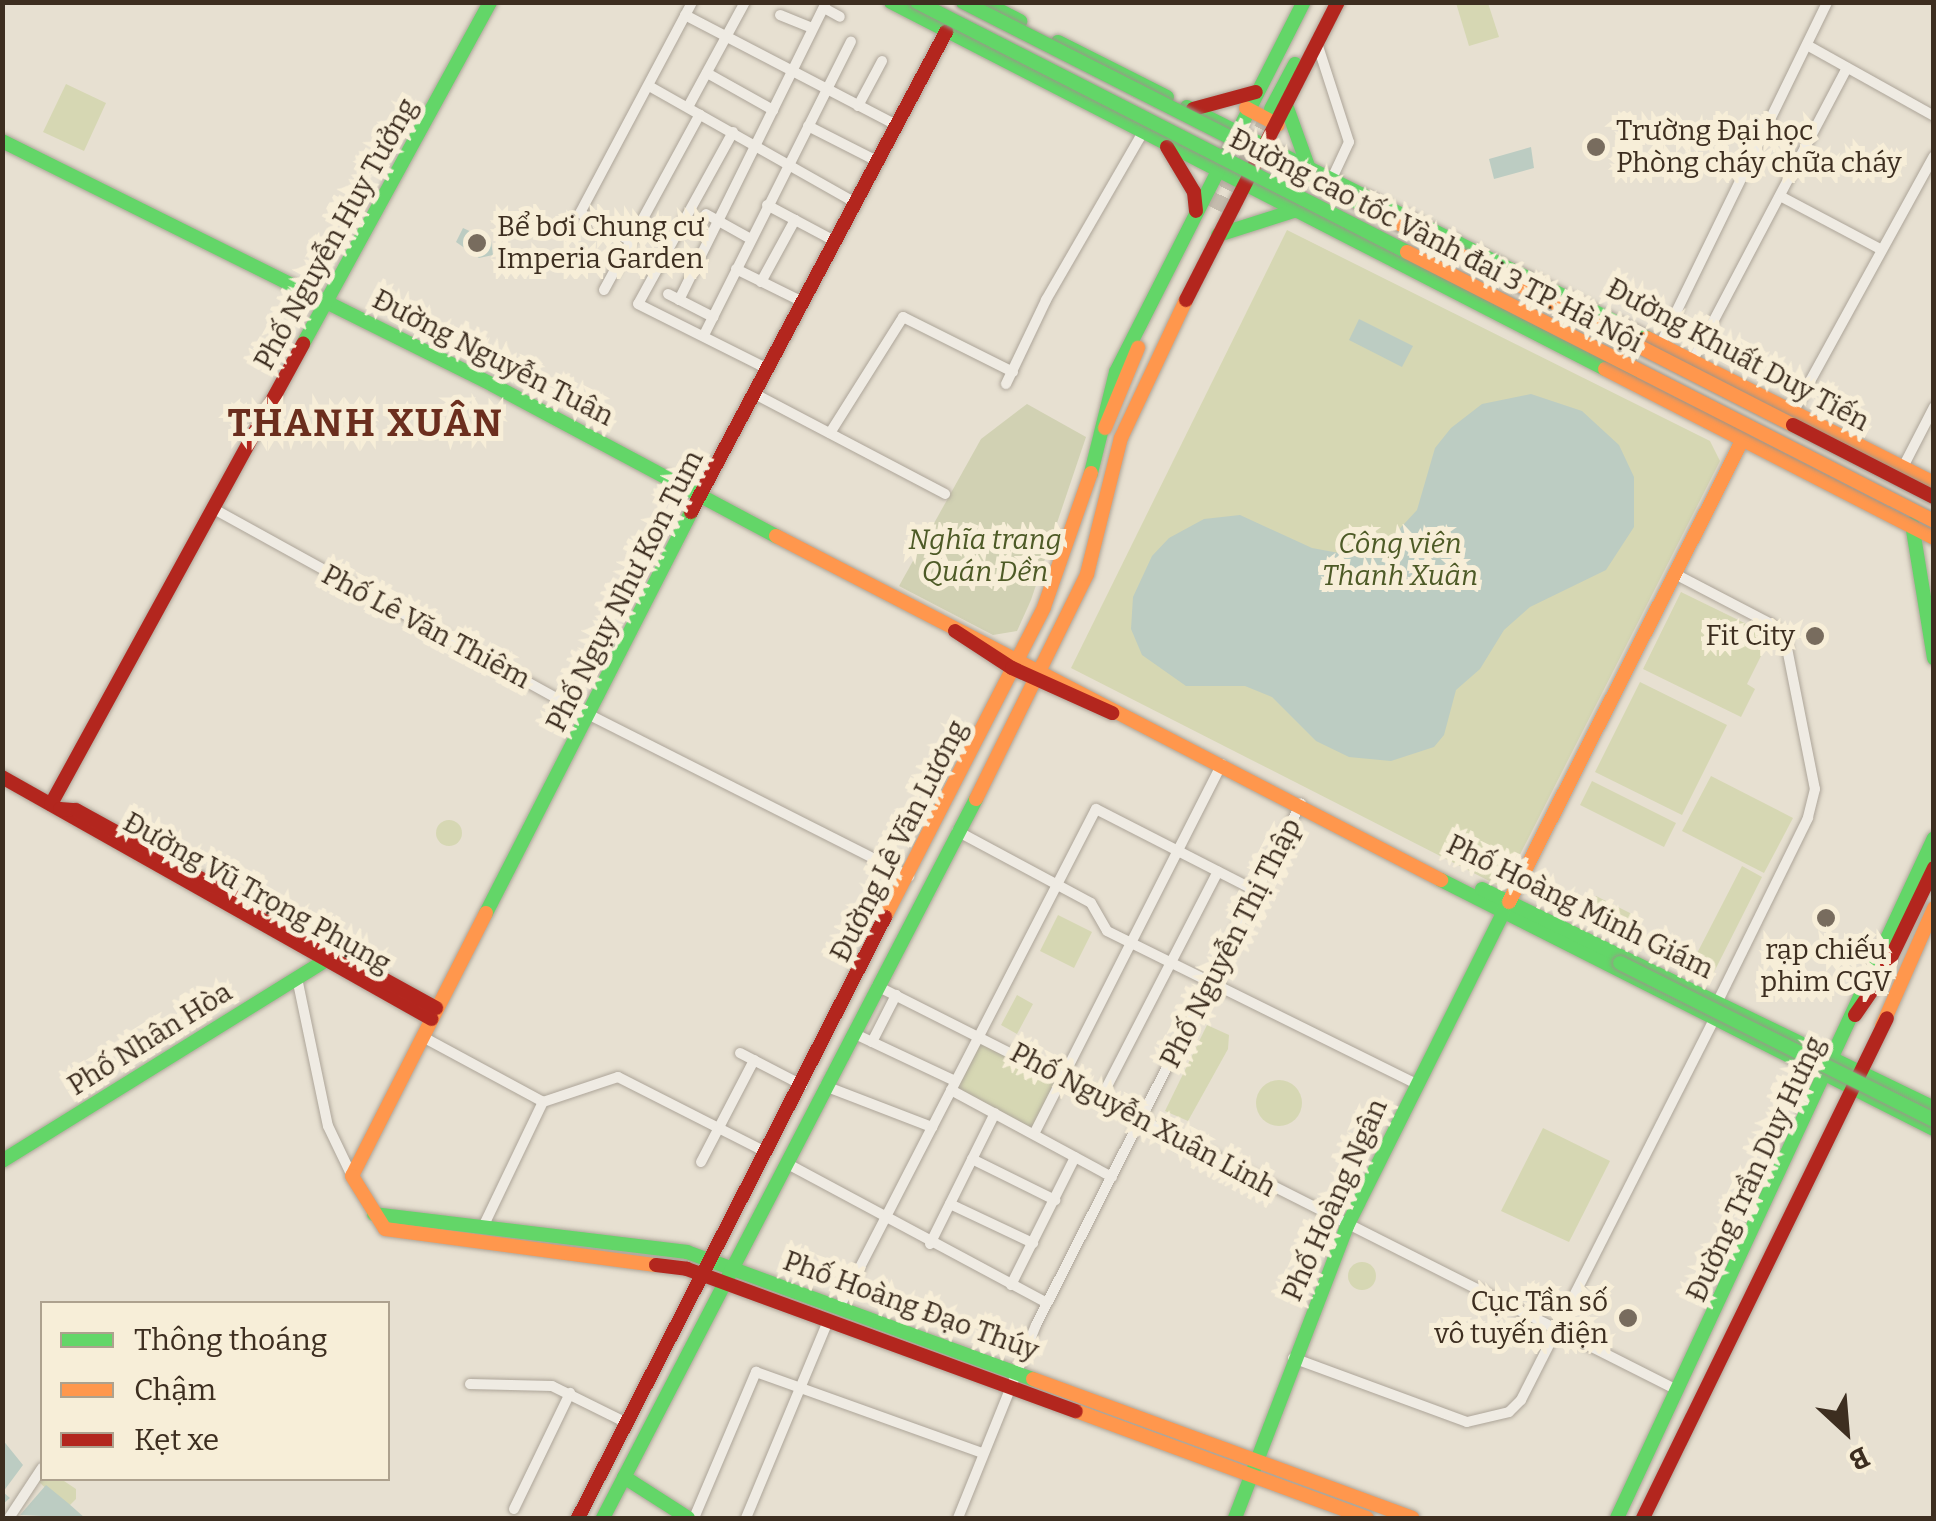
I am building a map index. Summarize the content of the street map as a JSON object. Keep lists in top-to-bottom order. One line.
{"streets":{"main road":["Phố Nguyễn Huy Tưởng","Đường cao tốc Vành đai 3 TP. Hà Nội","Đường Khuất Duy Tiến","Đường Nguyễn Tuân","Phố Ngụy Như Kon Tum","Đường Lê Văn Lương","Đường Vũ Trọng Phụng","Phố Hoàng Minh Giám","Phố Nhân Hòa","Đường Trần Duy Hưng","Phố Hoàng Ngân","Phố Hoàng Đạo Thúy"],"street":["Phố Lê Văn Thiêm","Phố Nguyễn Thị Thập","Phố Nguyễn Xuân Linh"]},"crossings":[["Phố Nguyễn Huy Tưởng","Đường Nguyễn Tuân"],["Phố Nguyễn Huy Tưởng","Phố Lê Văn Thiêm"],["Phố Nguyễn Huy Tưởng","Đường Vũ Trọng Phụng"],["Đường cao tốc Vành đai 3 TP. Hà Nội","Đường Khuất Duy Tiến"],["Đường cao tốc Vành đai 3 TP. Hà Nội","Đường Lê Văn Lương"],["Đường Khuất Duy Tiến","Đường Lê Văn Lương"],["Đường Nguyễn Tuân","Phố Ngụy Như Kon Tum"],["Đường Nguyễn Tuân","Đường Lê Văn Lương"],["Đường Nguyễn Tuân","Phố Hoàng Minh Giám"],["Phố Ngụy Như Kon Tum","Phố Lê Văn Thiêm"],["Phố Ngụy Như Kon Tum","Đường Vũ Trọng Phụng"],["Phố Lê Văn Thiêm","Đường Lê Văn Lương"],["Đường Lê Văn Lương","Phố Hoàng Minh Giám"],["Đường Lê Văn Lương","Phố Nguyễn Xuân Linh"],["Đường Lê Văn Lương","Phố Hoàng Đạo Thúy"],["Đường Vũ Trọng Phụng","Phố Nhân Hòa"],["Phố Hoàng Minh Giám","Phố Nguyễn Thị Thập"],["Phố Hoàng Minh Giám","Đường Trần Duy Hưng"],["Phố Hoàng Minh Giám","Phố Hoàng Ngân"],["Phố Nguyễn Thị Thập","Phố Nguyễn Xuân Linh"],["Phố Nguyễn Thị Thập","Phố Hoàng Đạo Thúy"],["Phố Nguyễn Xuân Linh","Đường Trần Duy Hưng"],["Phố Nguyễn Xuân Linh","Phố Hoàng Ngân"],["Phố Hoàng Ngân","Phố Hoàng Đạo Thúy"]],"districts":["THANH XUÂN"],"parks":["Nghĩa trang Quán Dền","Công viên Thanh Xuân"],"places":["Trường Đại học Phòng cháy chữa cháy","Bể bơi Chung cư Imperia Garden","Fit City","rạp chiếu phim CGV","Cục Tần số vô tuyến điện"],"legend":["Thông thoáng","Chậm","Kẹt xe"],"north":"bottom right"}
